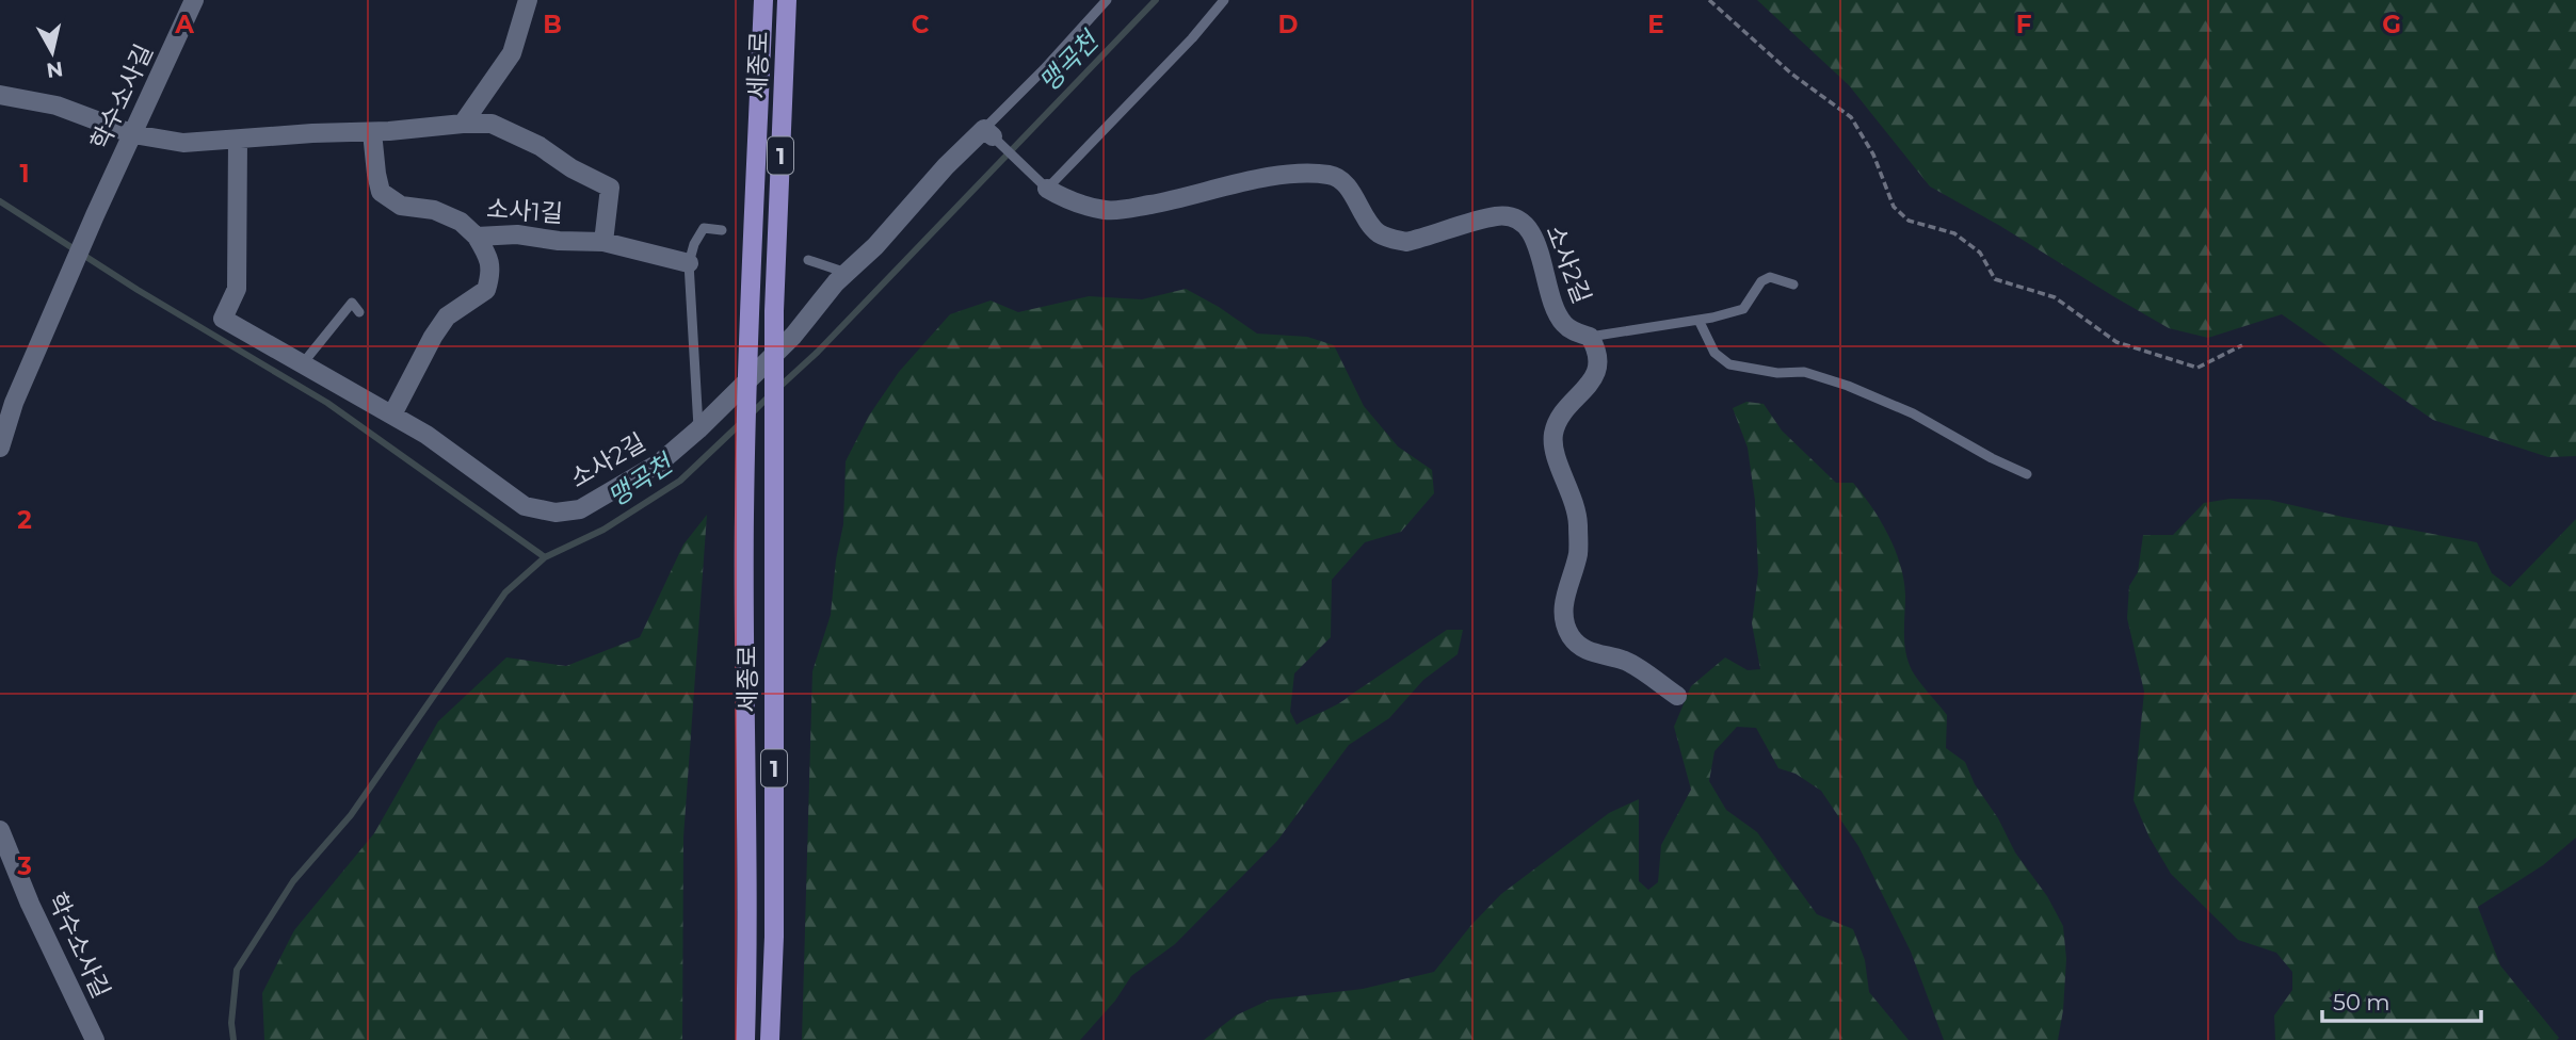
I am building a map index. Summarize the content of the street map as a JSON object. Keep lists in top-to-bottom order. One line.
{"streets":{"main road":["세종로","1"],"street":["학수소사길","소사1길","소사2길"]},"crossings":[["학수소사길","소사1길"],["소사1길","소사2길"]],"water":["맹곡천"],"scale_bar":"50 m","north":"bottom","grid":{"columns":["A","B","C","D","E","F","G"],"rows":["1","2","3"]}}
